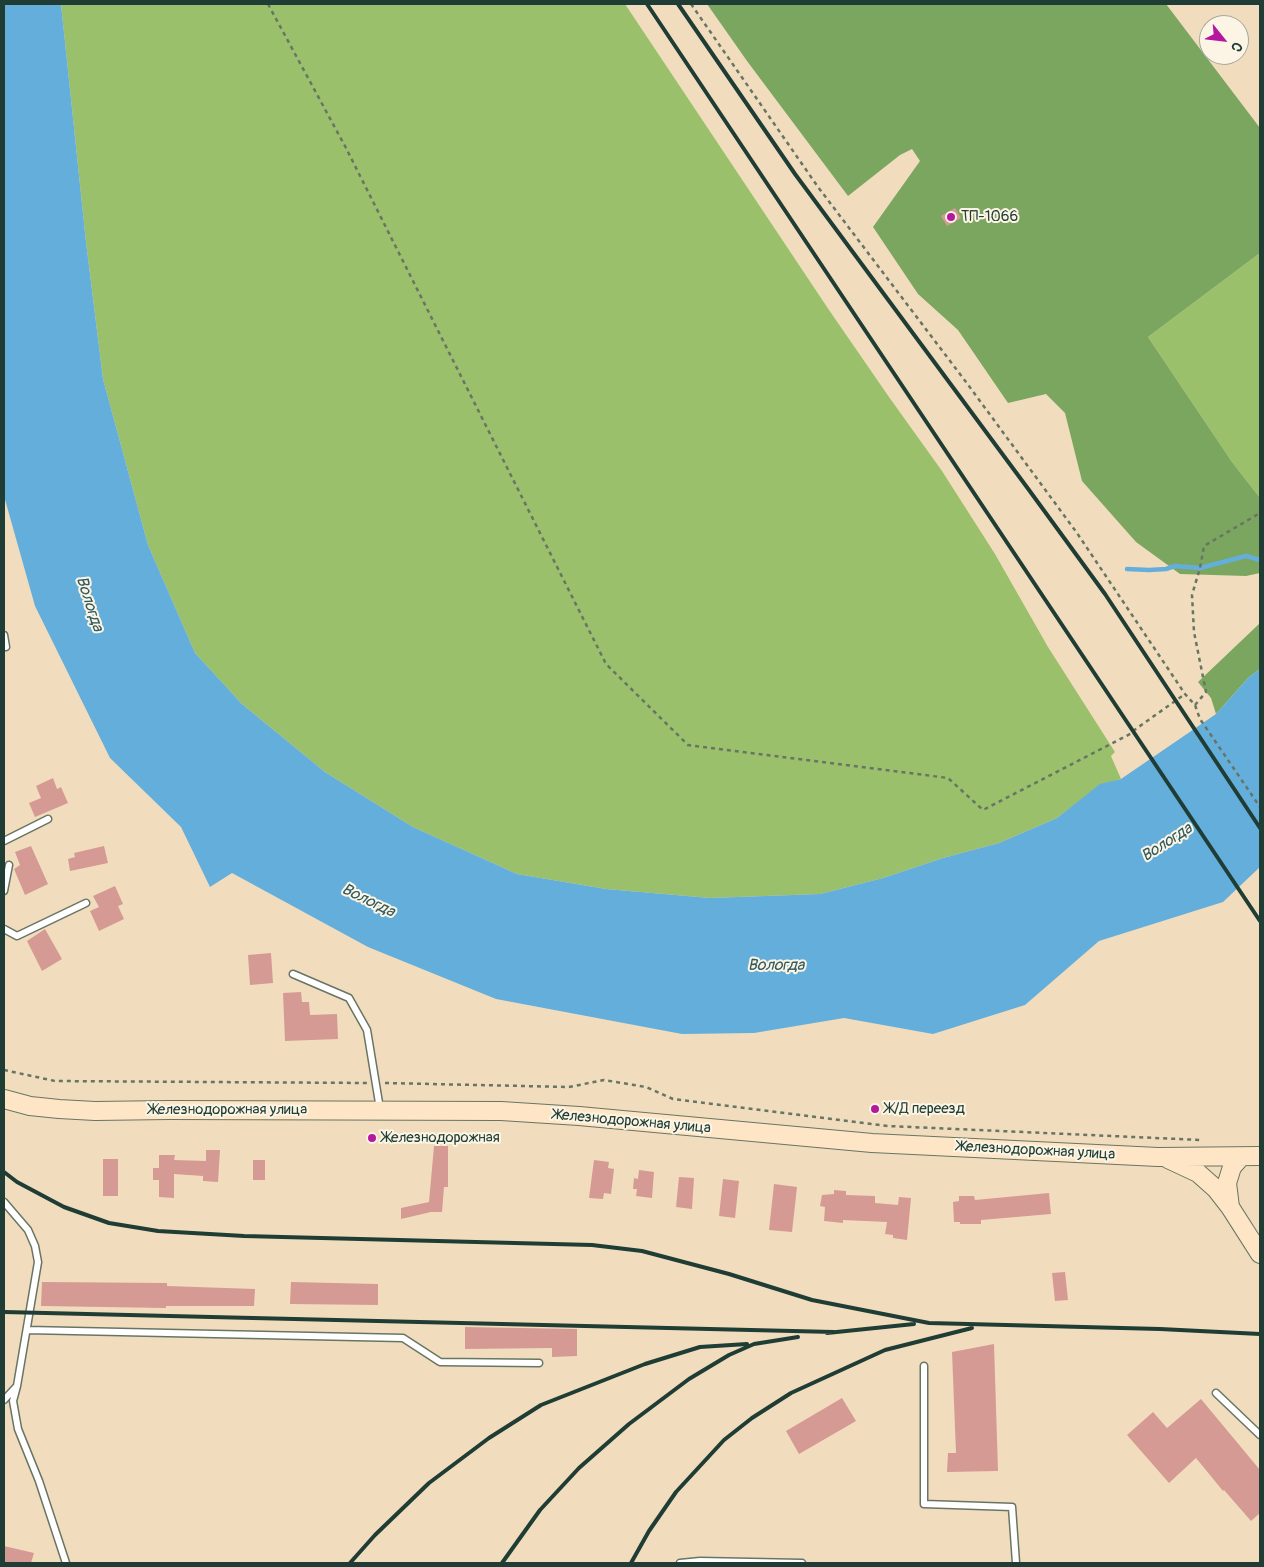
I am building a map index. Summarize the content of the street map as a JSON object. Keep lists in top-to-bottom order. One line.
{"streets":{"main road":["Железнодорожная улица"]},"water":["Вологда"],"places":["ТП-1066","Ж/Д переезд","Железнодорожная"],"north":"bottom right"}
